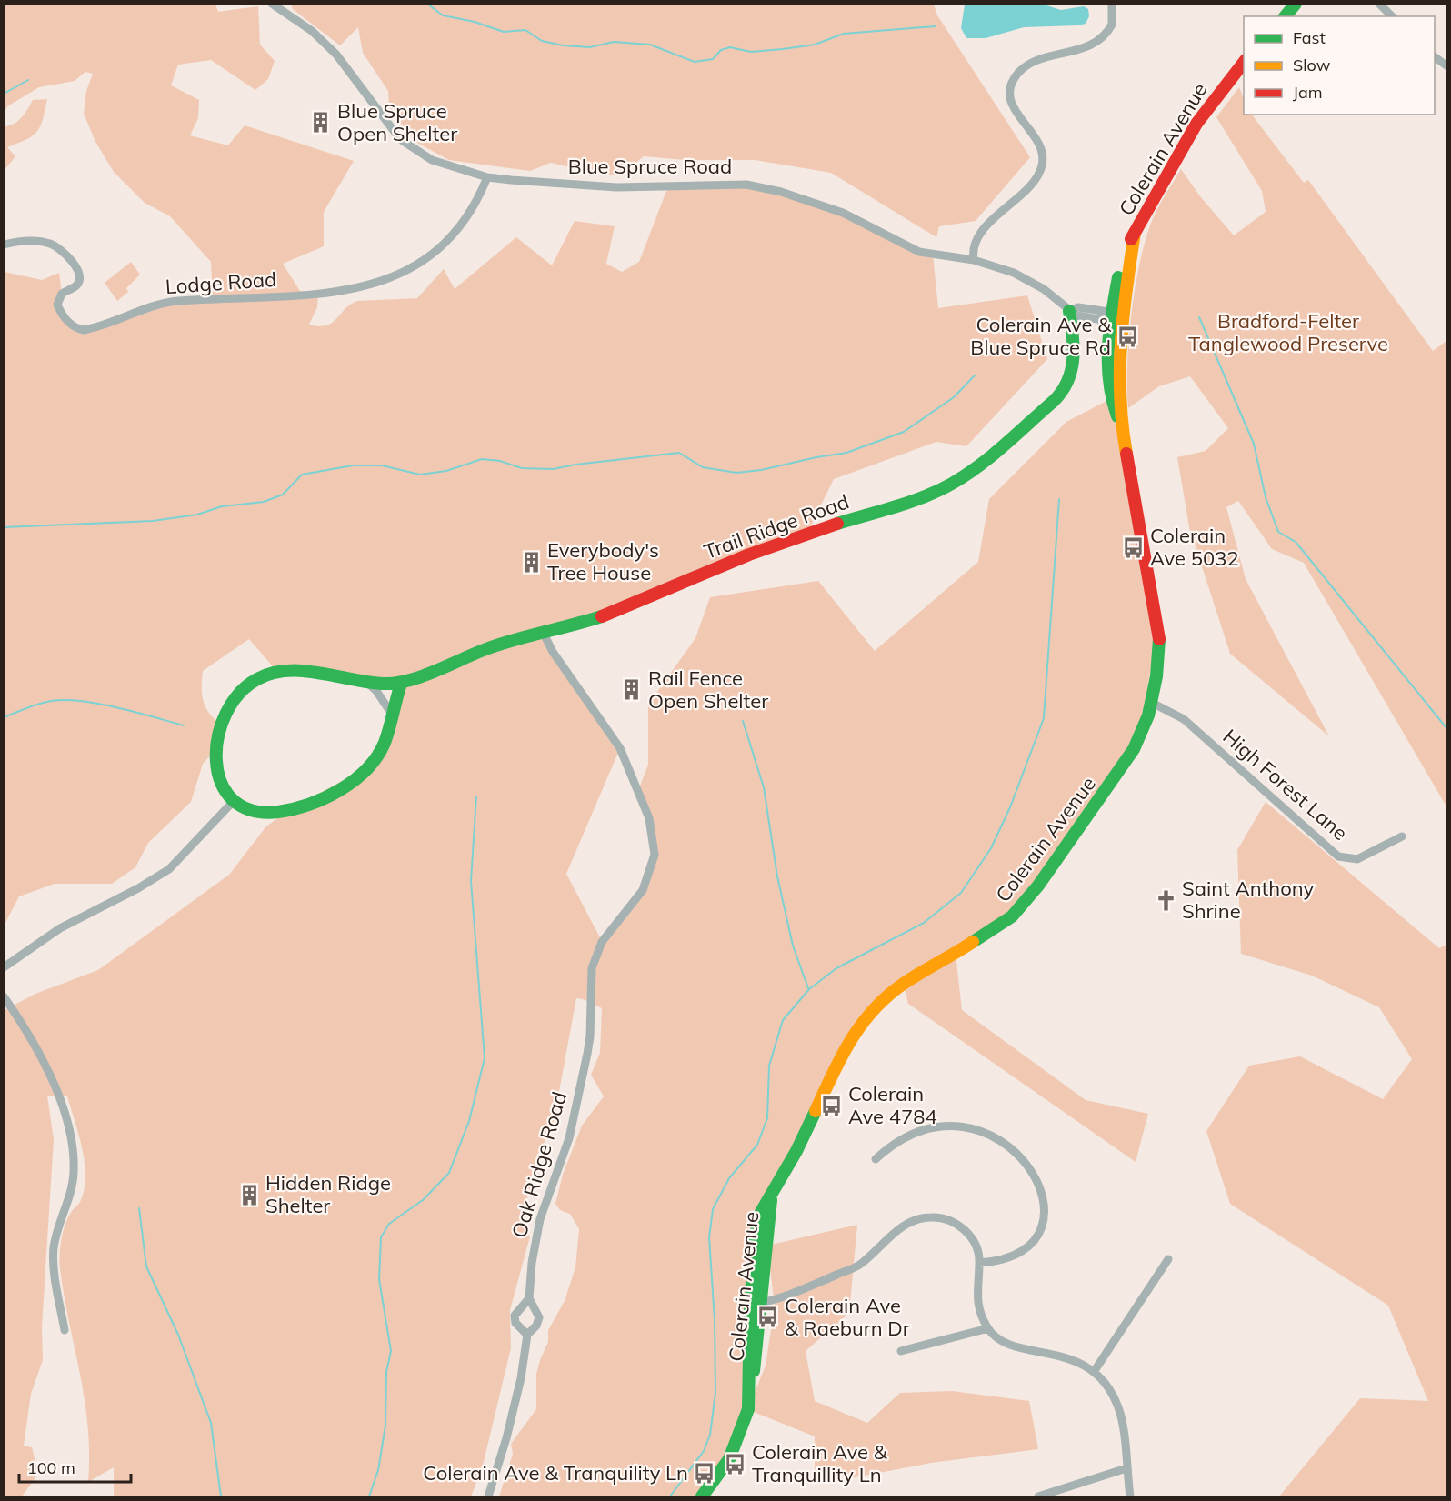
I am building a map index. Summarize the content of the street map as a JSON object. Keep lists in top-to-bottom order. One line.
{"streets":{"main road":["Colerain Avenue","Trail Ridge Road"],"street":["Blue Spruce Road","Lodge Road","High Forest Lane","Oak Ridge Road"]},"crossings":[["Colerain Avenue","Blue Spruce Road"],["Colerain Avenue","High Forest Lane"],["Blue Spruce Road","Lodge Road"],["Blue Spruce Road","Trail Ridge Road"],["Trail Ridge Road","Oak Ridge Road"]],"parks":["Bradford-Felter Tanglewood Preserve"],"places":{"building":["Blue Spruce Open Shelter","Everybody's Tree House","Rail Fence Open Shelter","Hidden Ridge Shelter"],"bus stop":["Colerain Ave & Blue Spruce Rd","Colerain Ave 5032","Colerain Ave 4784","Colerain Ave & Raeburn Dr","Colerain Ave & Tranquillity Ln","Colerain Ave & Tranquility Ln"],"church":["Saint Anthony Shrine"]},"legend":["Fast","Slow","Jam"],"scale_bar":"100 m"}
